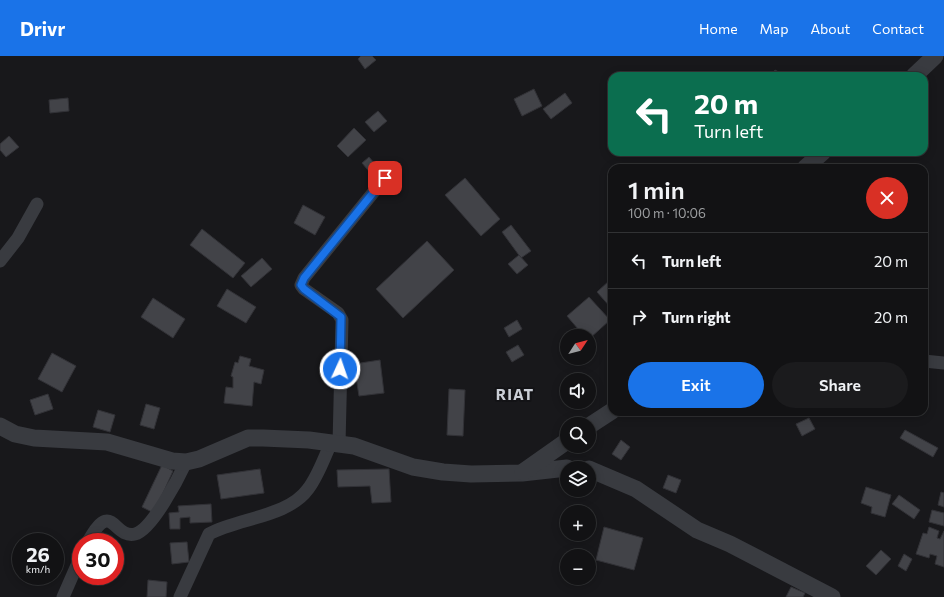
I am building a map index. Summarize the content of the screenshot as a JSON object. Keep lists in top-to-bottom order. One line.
{"districts":["RIAT"],"north":"top right","page":{"header":"Drivr","nav":["Home","Map","About","Contact"],"turn":["20 m","Turn left"],"heading":["1 min","100 m · 10:06"],"list":[{"name":"Turn left","value":"20 m"},{"name":"Turn right","value":"20 m"}],"map_buttons":["+","−"],"buttons":["Exit","Share"],"speed":"26 km/h","limit":"30"}}
